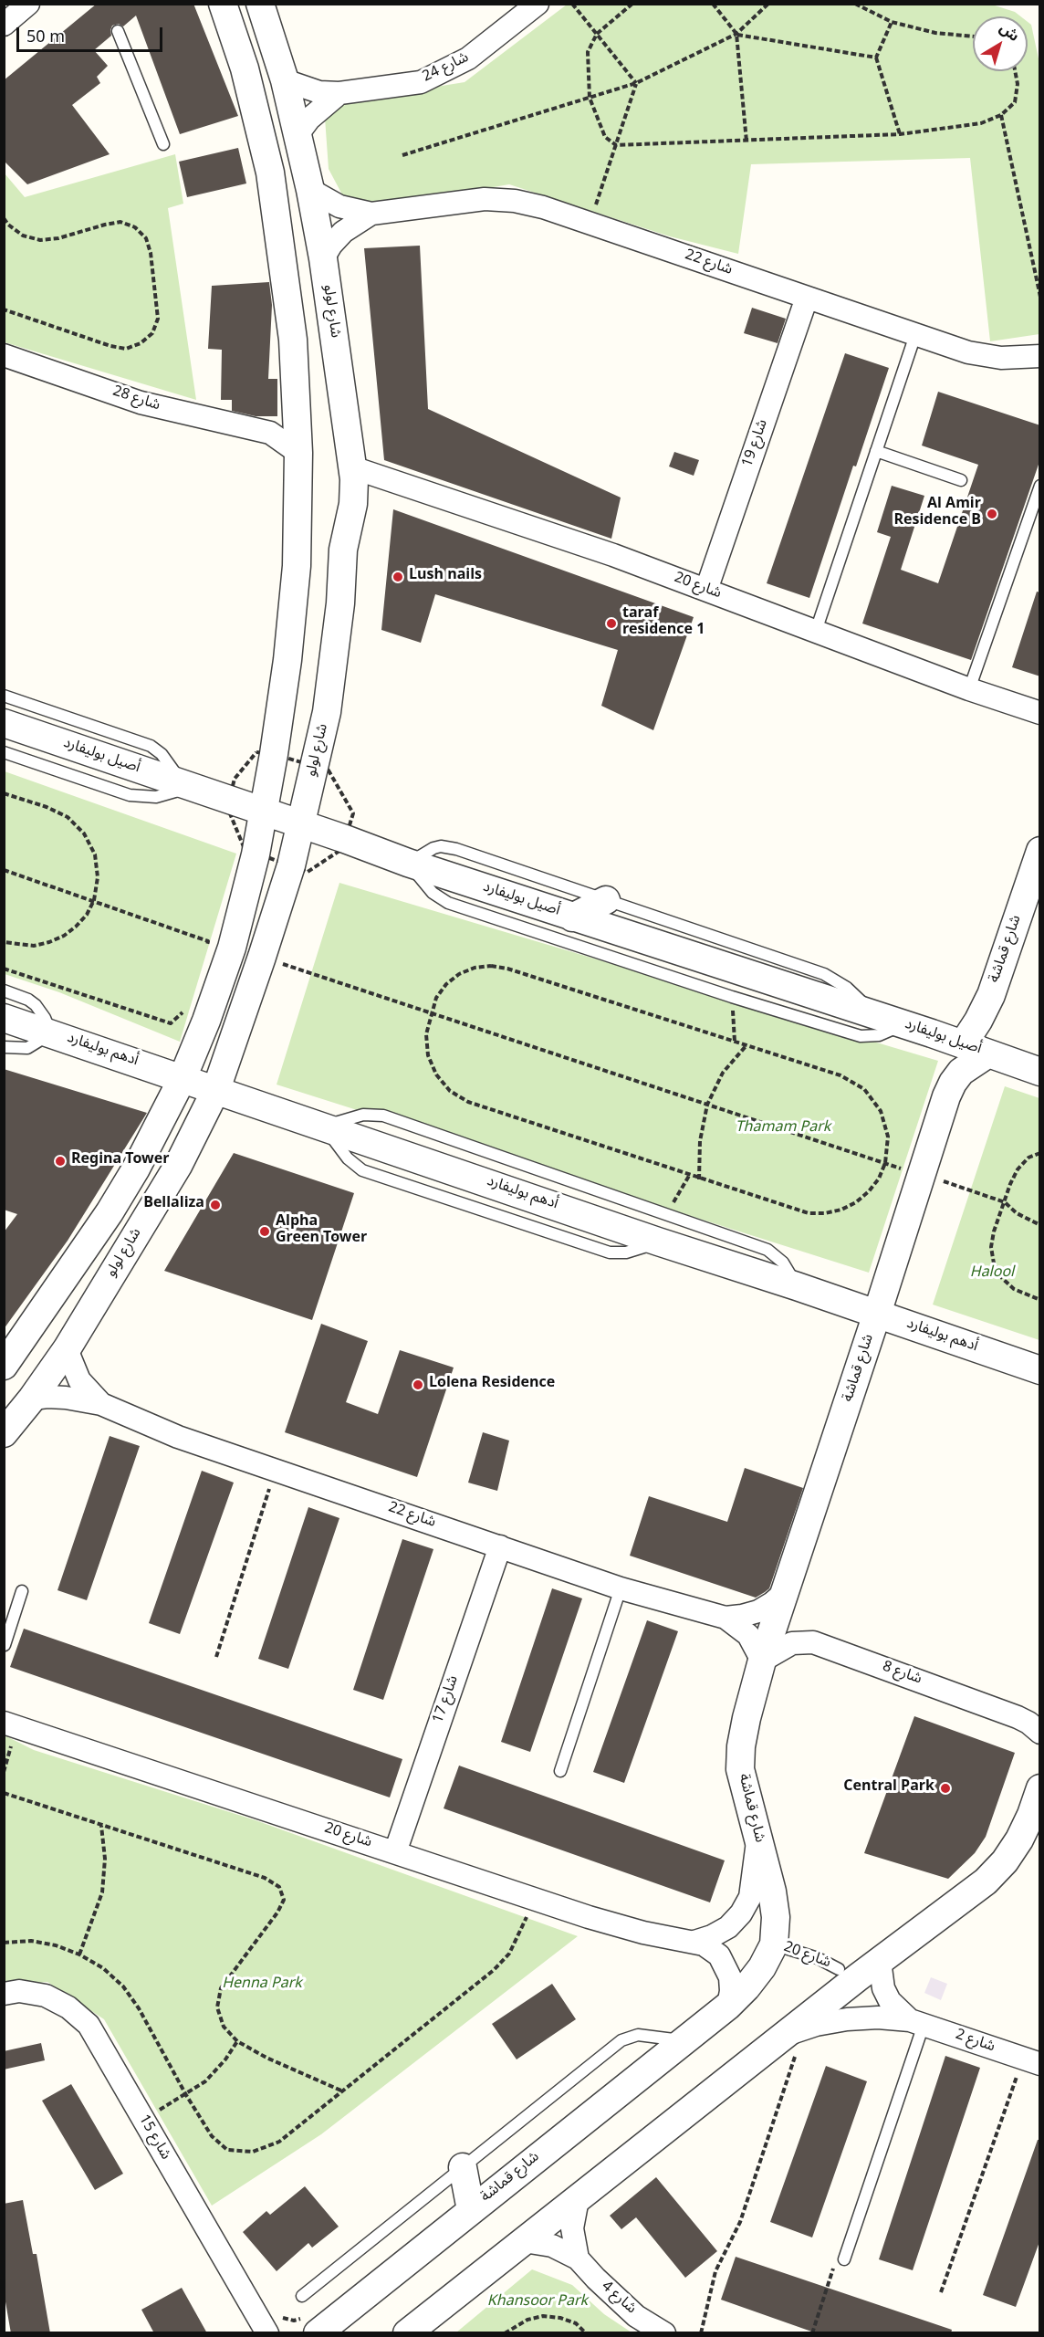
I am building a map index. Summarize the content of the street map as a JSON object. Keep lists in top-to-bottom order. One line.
{"streets":{"street":["شارع 24","شارع 22","شارع لولو","شارع 28","شارع 19","شارع 20","أصيل بوليفارد","شارع قماشة","أدهم بوليفارد","شارع 8","شارع 17","شارع 2","شارع 15","شارع 4"]},"crossings":[["شارع 24","شارع لولو"],["شارع 22","شارع لولو"],["شارع 22","شارع 19"],["شارع 22","شارع قماشة"],["شارع 22","شارع 8"],["شارع 22","شارع 17"],["شارع لولو","شارع 20"],["شارع لولو","أصيل بوليفارد"],["شارع لولو","أدهم بوليفارد"],["شارع 19","شارع 20"],["شارع 20","شارع قماشة"],["شارع 20","شارع 17"],["أصيل بوليفارد","شارع قماشة"],["شارع قماشة","أدهم بوليفارد"],["شارع قماشة","شارع 8"]],"parks":["Thamam Park","Halool","Henna Park","Khansoor Park"],"places":["Al Amir Residence B","Lush nails","taraf residence 1","Regina Tower","Bellaliza","Alpha Green Tower","Lolena Residence","Central Park"],"scale_bar":"50 m","north":"top right"}
